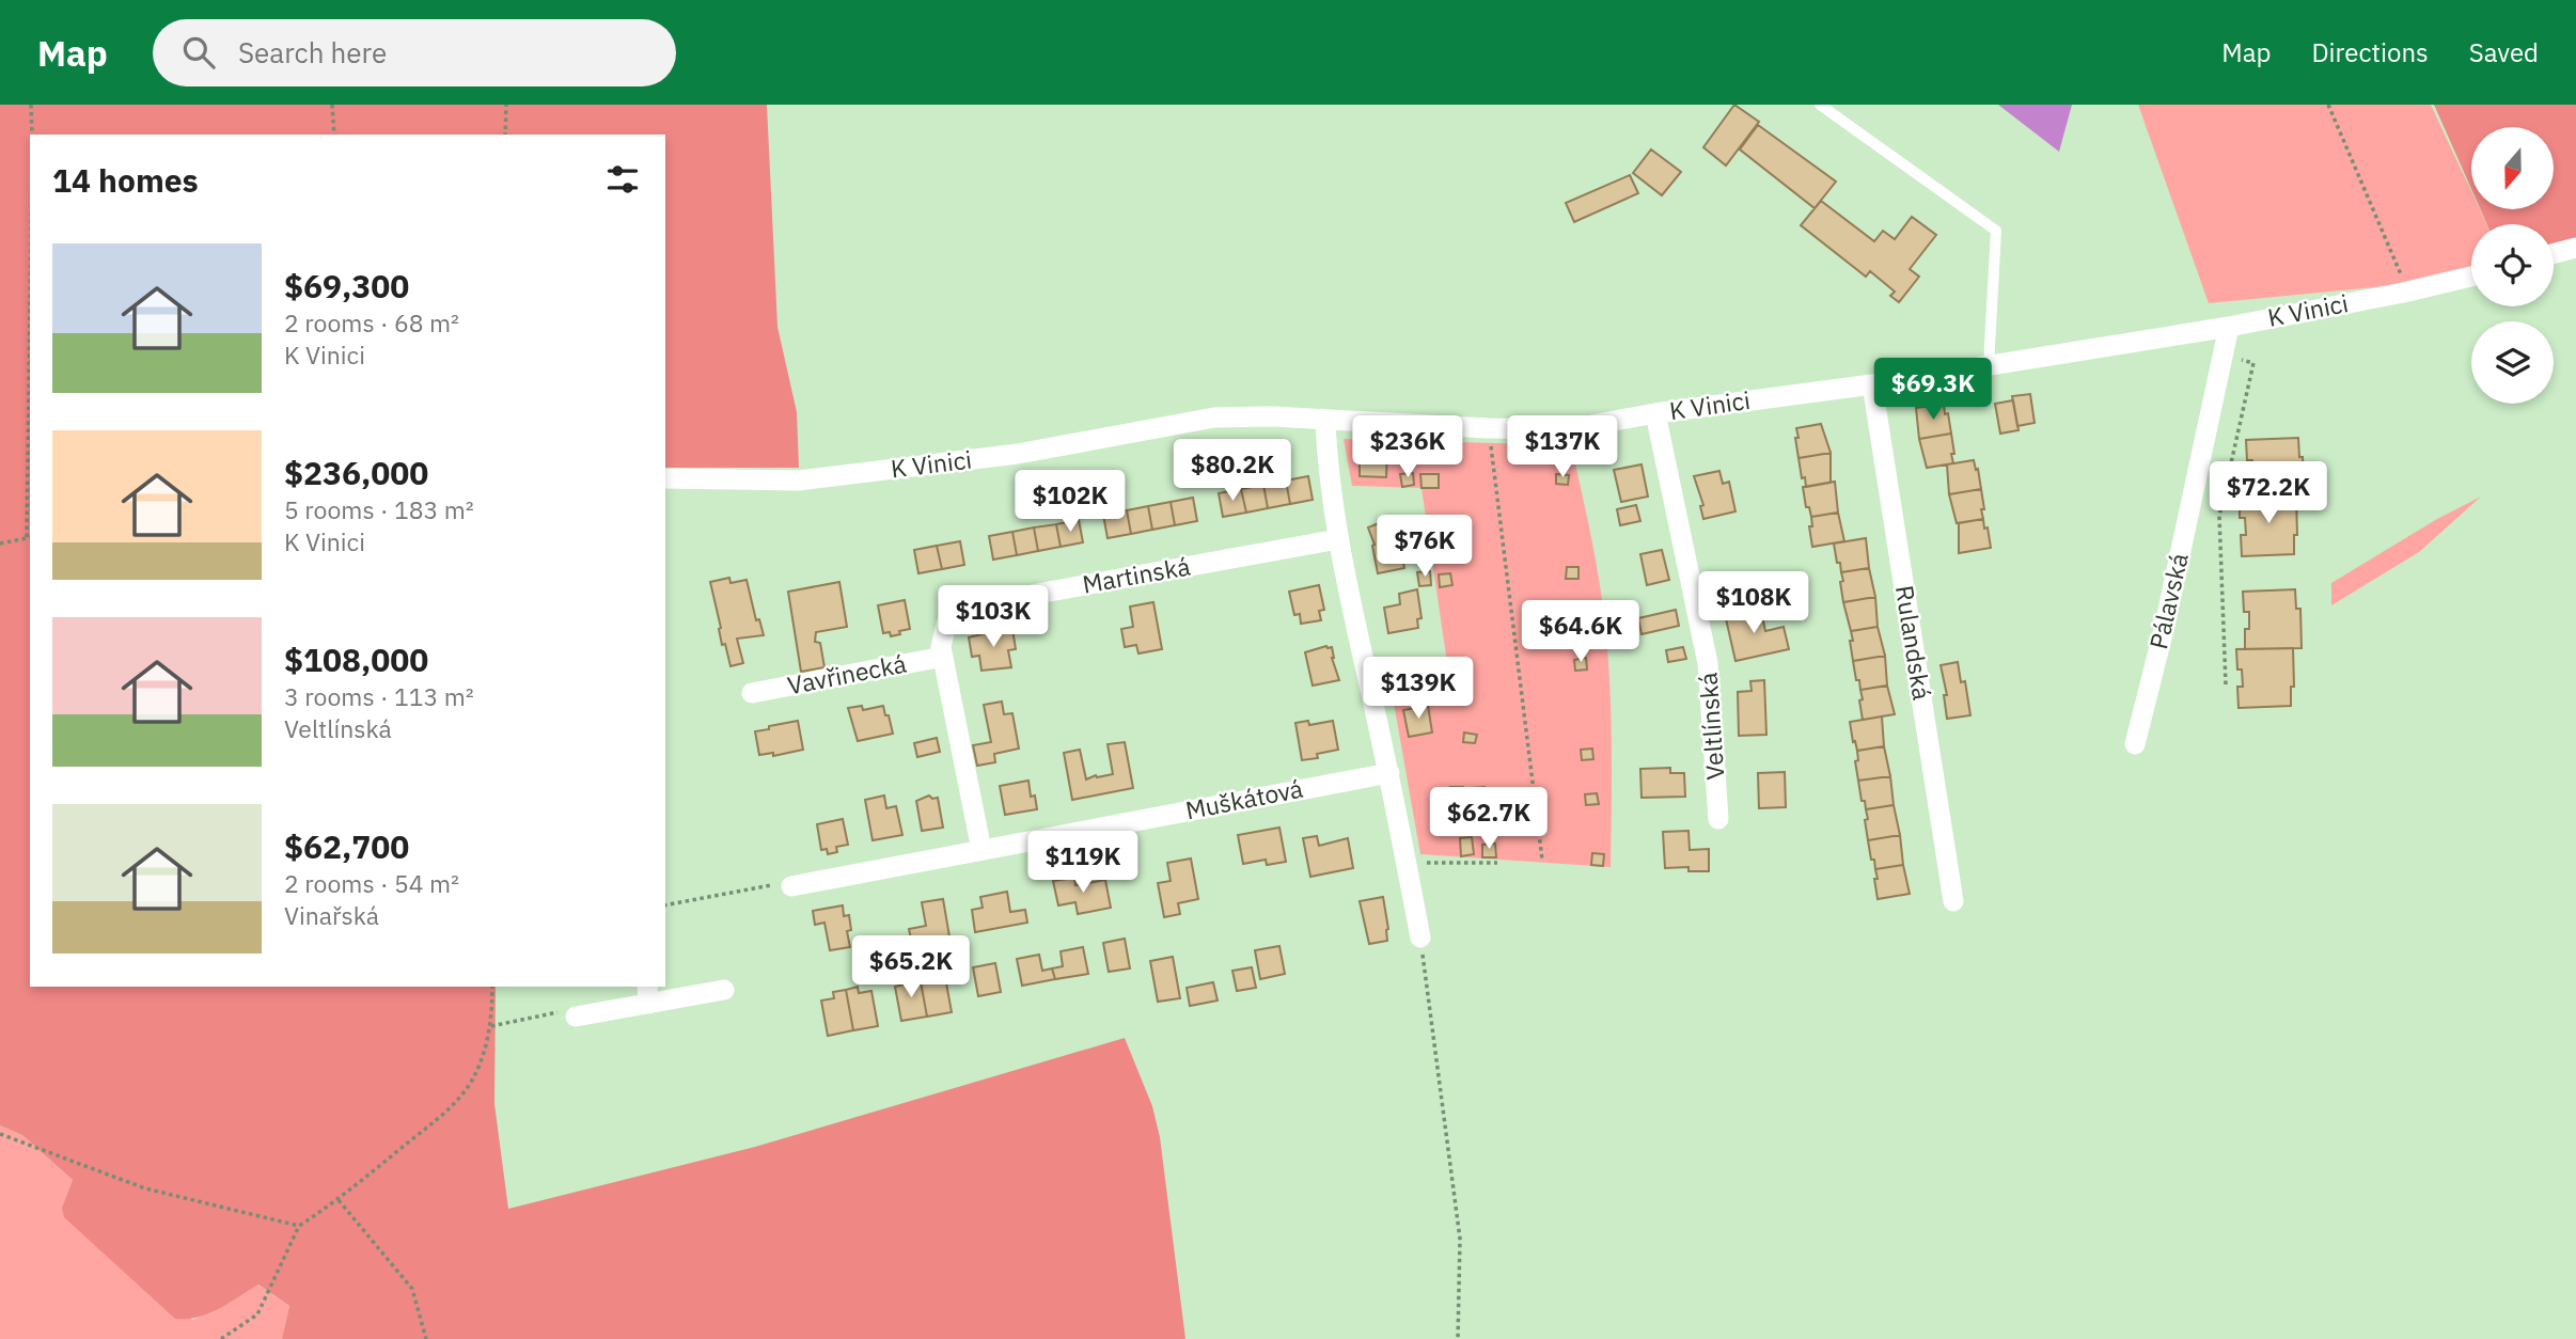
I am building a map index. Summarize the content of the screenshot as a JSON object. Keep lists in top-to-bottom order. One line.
{"streets":{"street":["K Vinici","Martinská","Pálavská","Rulandská","Vavřinecká","Veltlínská","Muškátová"]},"crossings":[["K Vinici","Pálavská"],["K Vinici","Rulandská"],["K Vinici","Veltlínská"],["Martinská","Vavřinecká"],["Martinská","Muškátová"]],"north":"bottom","page":{"header":"Map","search":"Search here","nav":["Map","Directions","Saved"],"heading":"14 homes","list":[{"name":"$69,300","note":"2 rooms · 68 m² · K Vinici"},{"name":"$236,000","note":"5 rooms · 183 m² · K Vinici"},{"name":"$108,000","note":"3 rooms · 113 m² · Veltlínská"},{"name":"$62,700","note":"2 rooms · 54 m² · Vinařská"}],"price":["$69.3K","$236K","$137K","$80.2K","$72.2K","$102K","$76K","$108K","$103K","$64.6K","$139K","$62.7K","$119K","$65.2K"]}}
